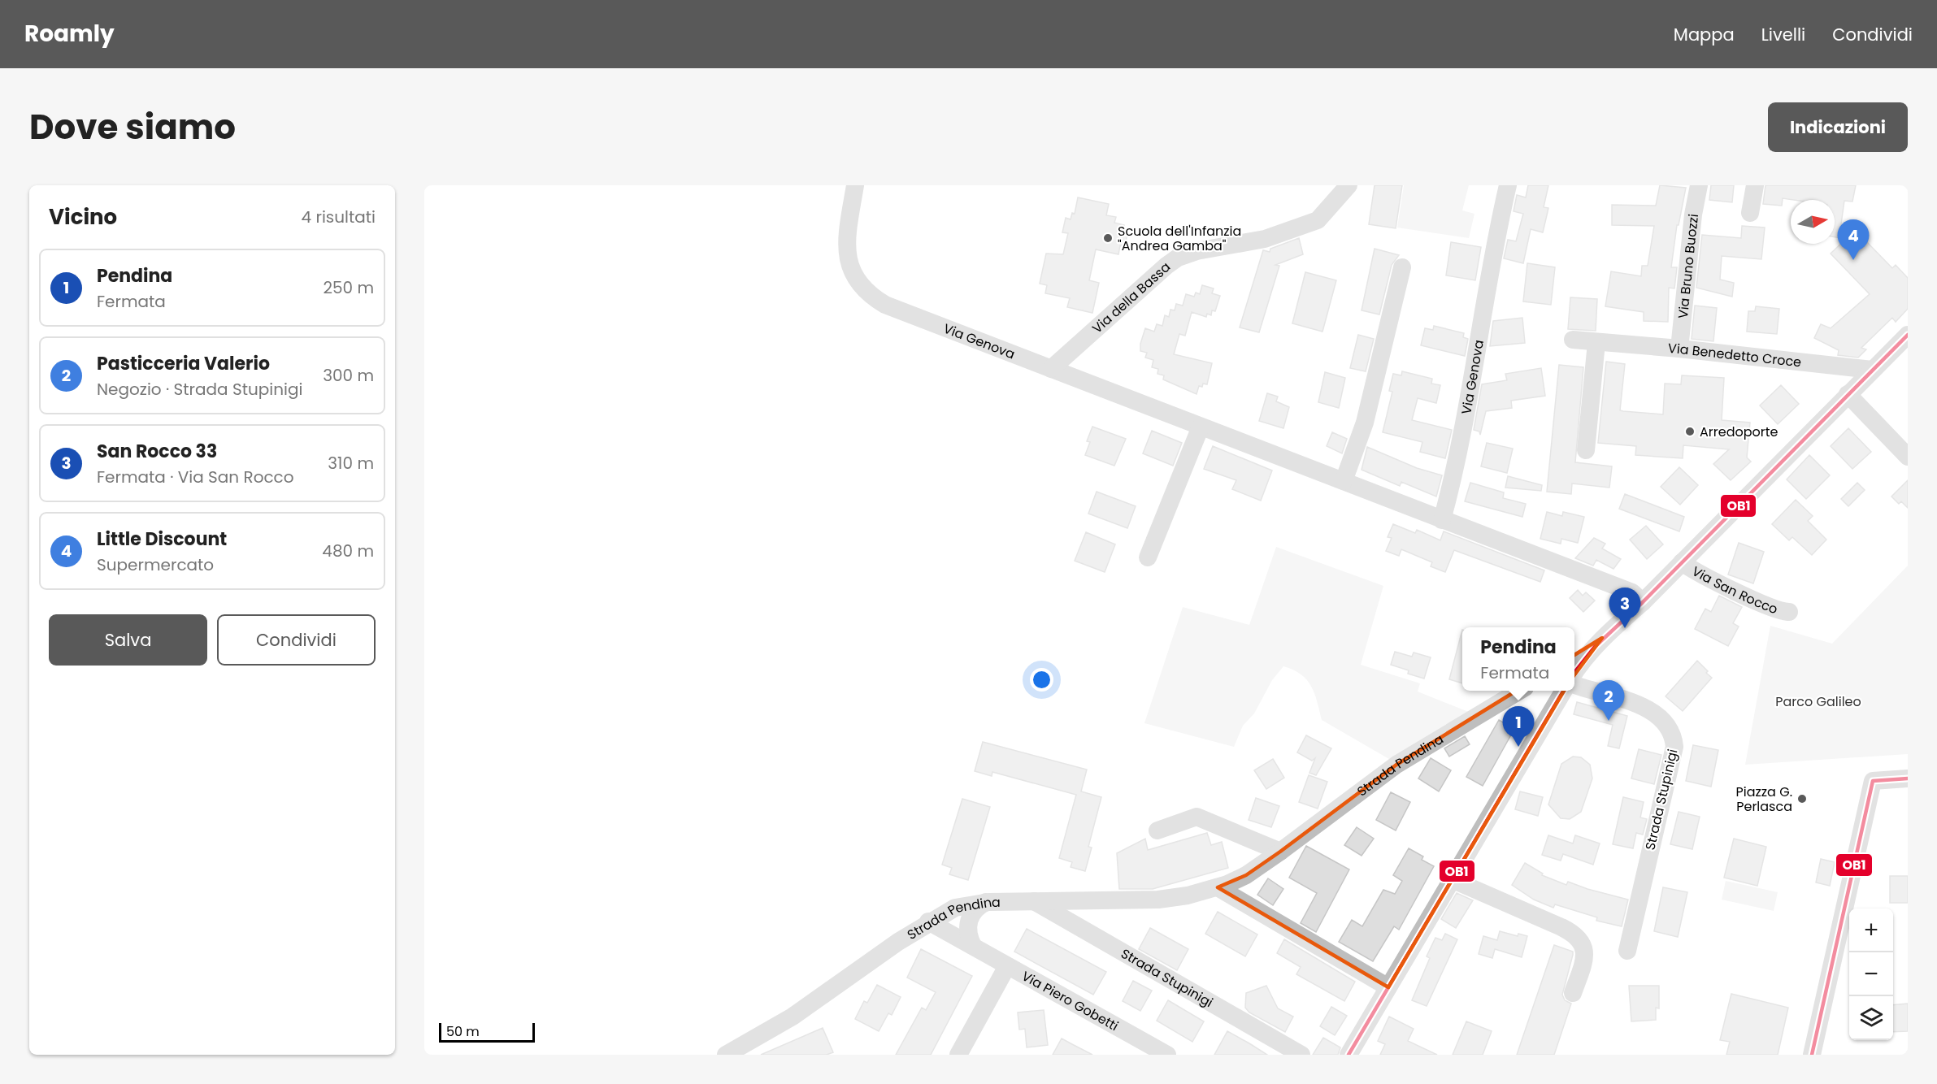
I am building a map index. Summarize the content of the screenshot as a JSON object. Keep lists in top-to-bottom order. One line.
{"streets":{"street":["Via Bruno Buozzi","Via della Bassa","Via Genova","Via Benedetto Croce","Via San Rocco","Strada Pendina","Strada Stupinigi","Via Piero Gobetti"]},"crossings":[["Via Bruno Buozzi","Via Benedetto Croce"],["Via della Bassa","Via Genova"],["Via Genova","Via San Rocco"],["Via Benedetto Croce","Via San Rocco"],["Strada Pendina","Strada Stupinigi"],["Strada Pendina","Via Piero Gobetti"]],"parks":["Parco Galileo"],"places":["Scuola dell'Infanzia \"Andrea Gamba\"","Arredoporte","Piazza G. Perlasca"],"lines":["transit line OB1"],"scale_bar":"50 m","north":"right","page":{"header":"Roamly","nav":["Mappa","Livelli","Condividi"],"title":"Dove siamo","buttons":["Indicazioni",["Salva","Condividi"]],"heading":["Vicino","4 risultati"],"pins":["4","3","2","1"],"list":[{"mark":"1","name":"Pendina","note":"Fermata","value":"250 m"},{"mark":"2","name":"Pasticceria Valerio","note":"Negozio · Strada Stupinigi","value":"300 m"},{"mark":"3","name":"San Rocco 33","note":"Fermata · Via San Rocco","value":"310 m"},{"mark":"4","name":"Little Discount","note":"Supermercato","value":"480 m"}],"popup":["Pendina","Fermata"],"map_buttons":["+","−"],"scale":"50 m"}}
